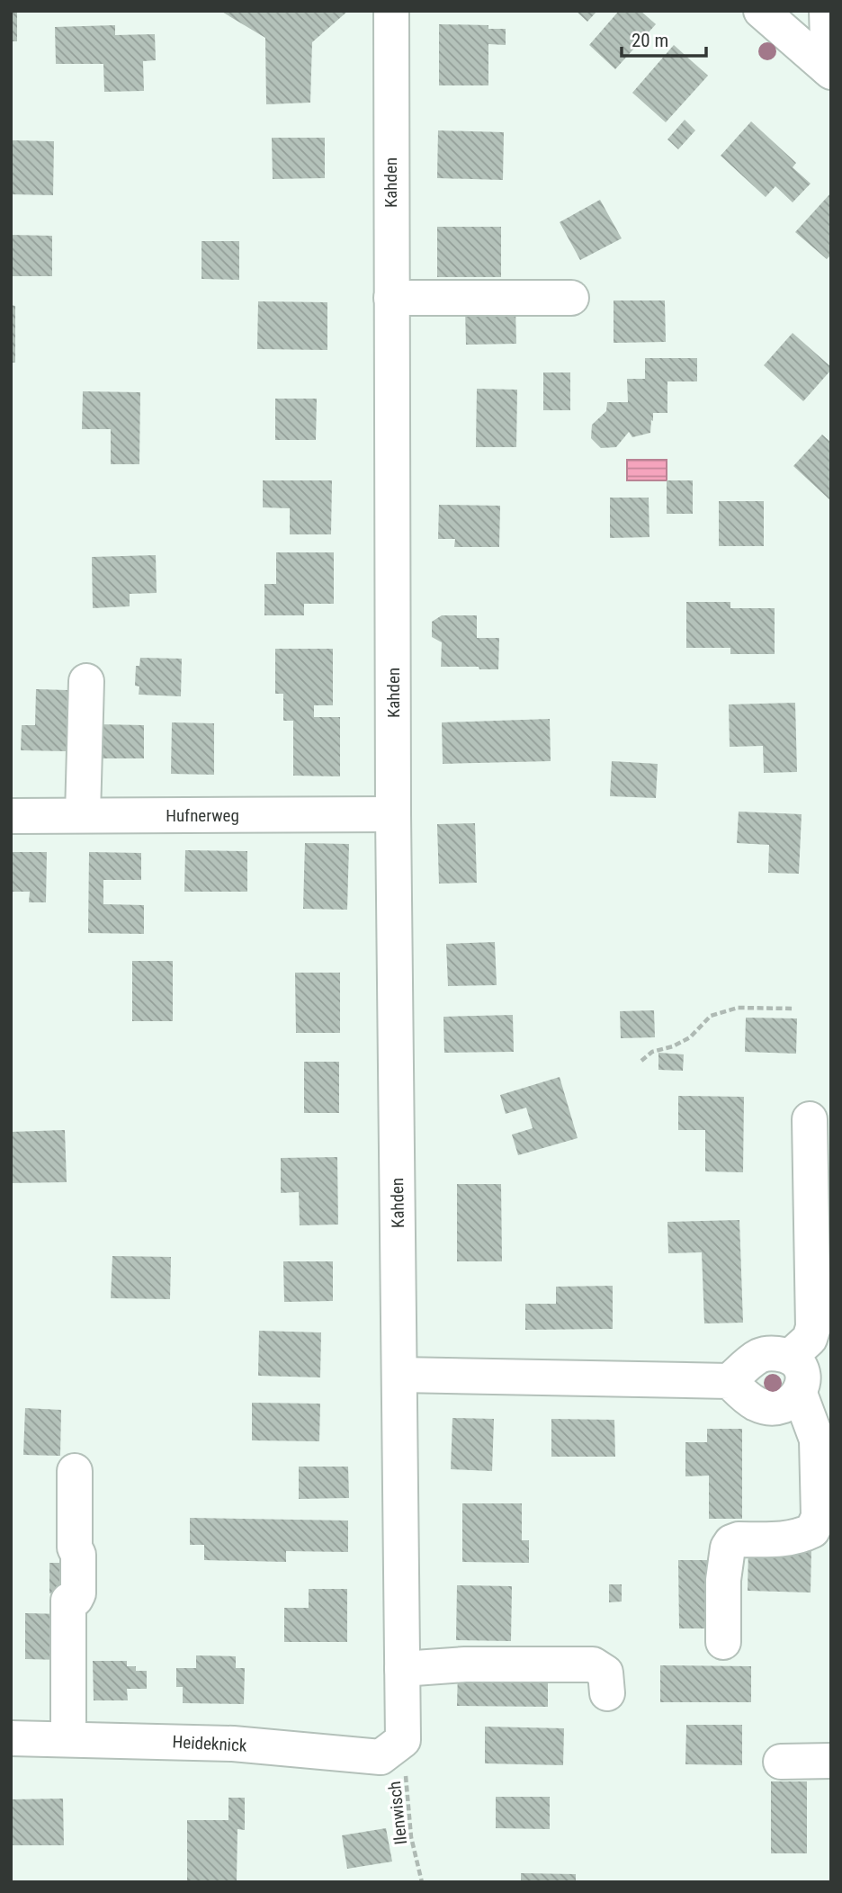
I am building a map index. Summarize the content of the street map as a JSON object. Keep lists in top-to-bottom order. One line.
{"streets":{"street":["Kahden","Hufnerweg","Heideknick"],"path":["Ilenwisch"]},"crossings":[["Kahden","Hufnerweg"],["Kahden","Heideknick"],["Kahden","Ilenwisch"],["Heideknick","Ilenwisch"]],"scale_bar":"20 m"}
